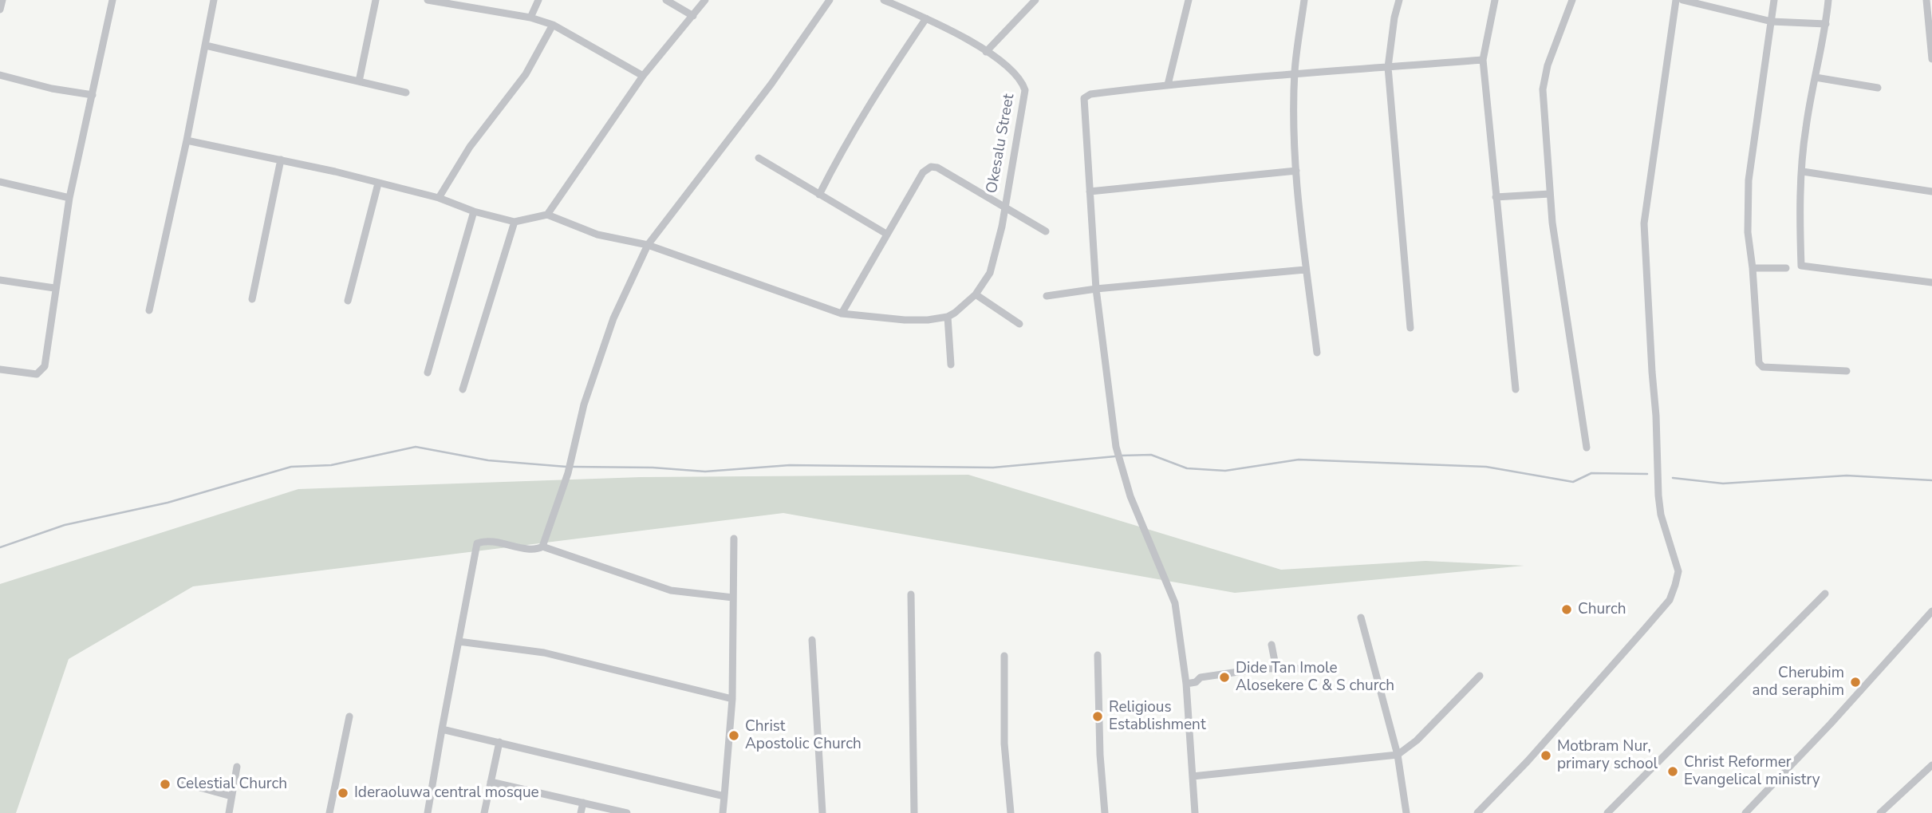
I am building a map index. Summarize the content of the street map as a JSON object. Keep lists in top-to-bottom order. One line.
{"streets":{"street":["Okesalu Street"]},"places":["Church","Dide Tan Imole Alosekere C & S church","Cherubim and seraphim","Religious Establishment","Christ Apostolic Church","Motbram Nur, primary school","Christ Reformer Evangelical ministry","Celestial Church","Ideraoluwa central mosque"]}
